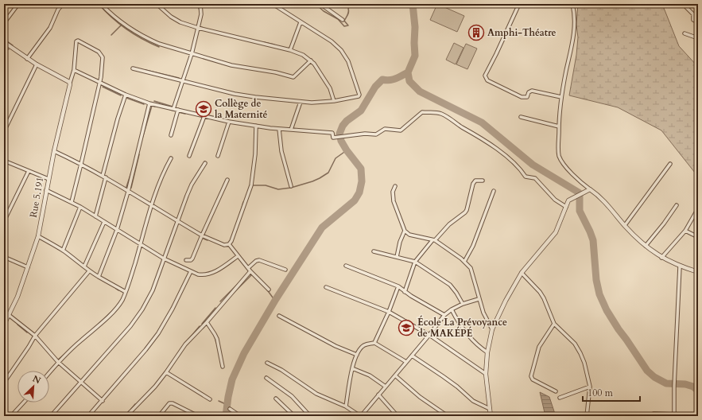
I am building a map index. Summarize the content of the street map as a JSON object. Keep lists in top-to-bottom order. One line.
{"streets":{"street":["Rue 5.191"]},"places":{"building":["Amphi-Théatre"],"school or university":["Collège de la Maternité","École La Prévoyance de MAKÉPÉ"]},"scale_bar":"100 m","north":"top right"}
